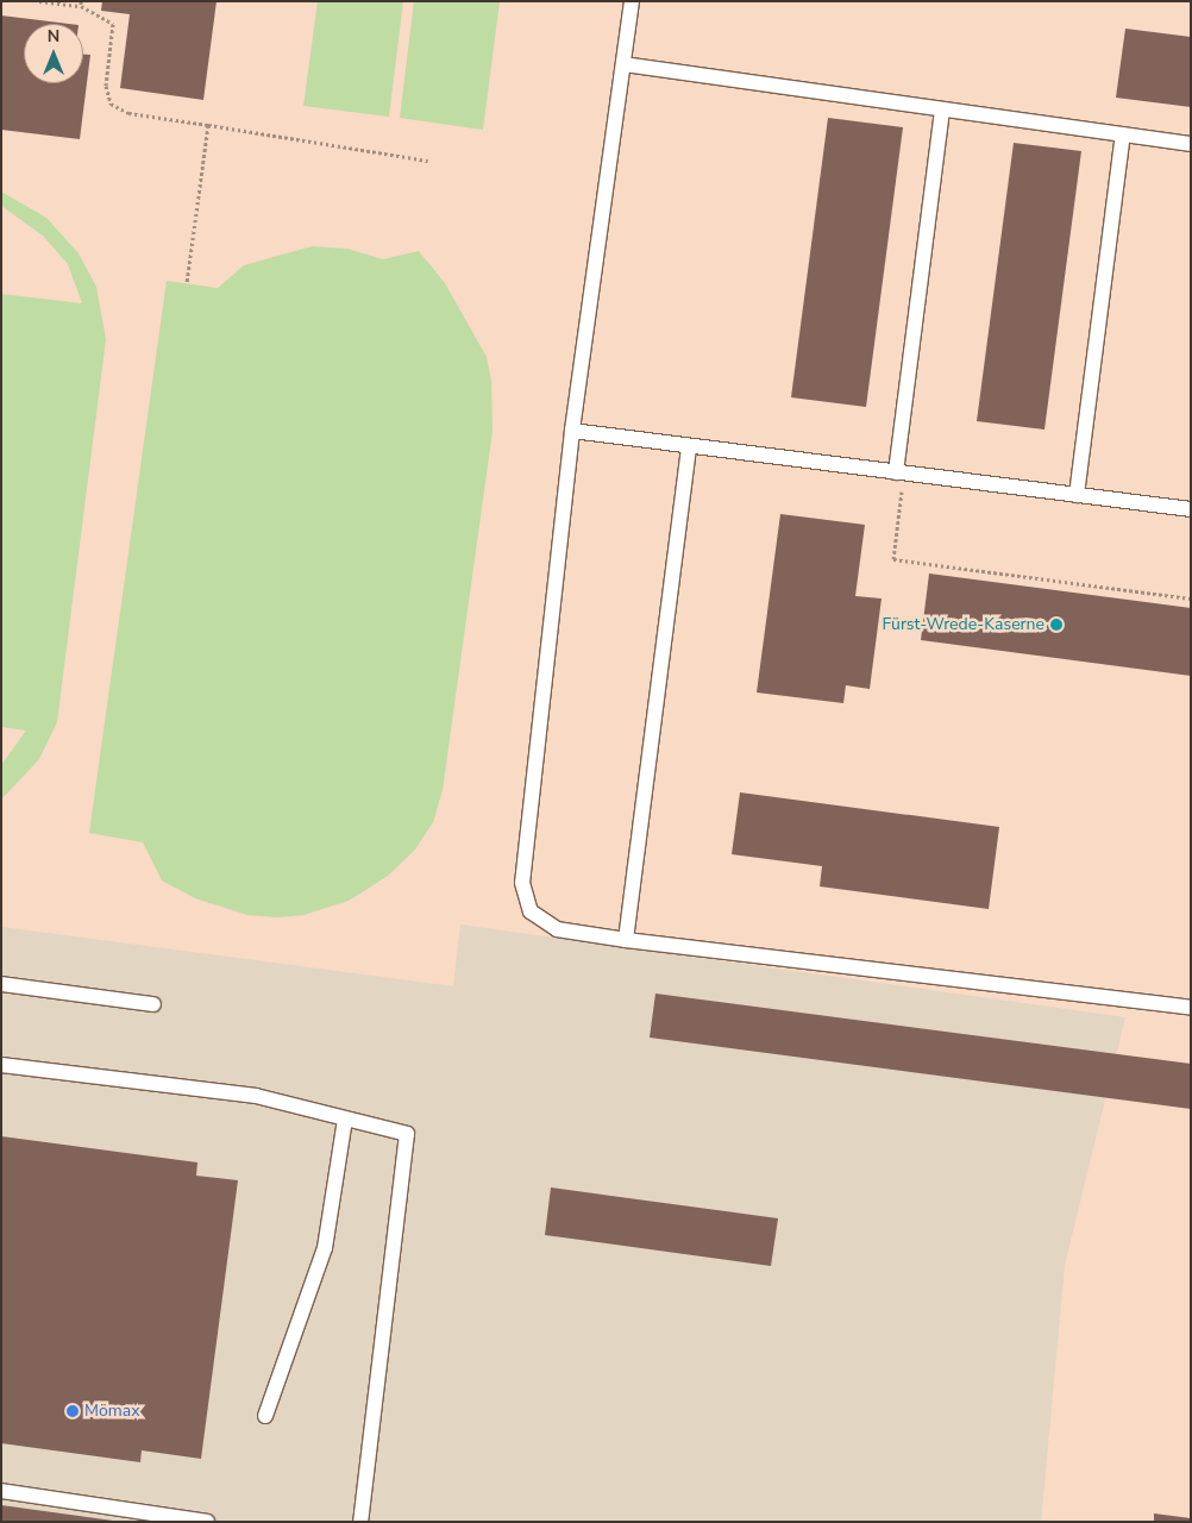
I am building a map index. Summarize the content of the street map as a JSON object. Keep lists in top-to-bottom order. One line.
{"places":["Fürst-Wrede-Kaserne","Mömax"],"north":"top"}
